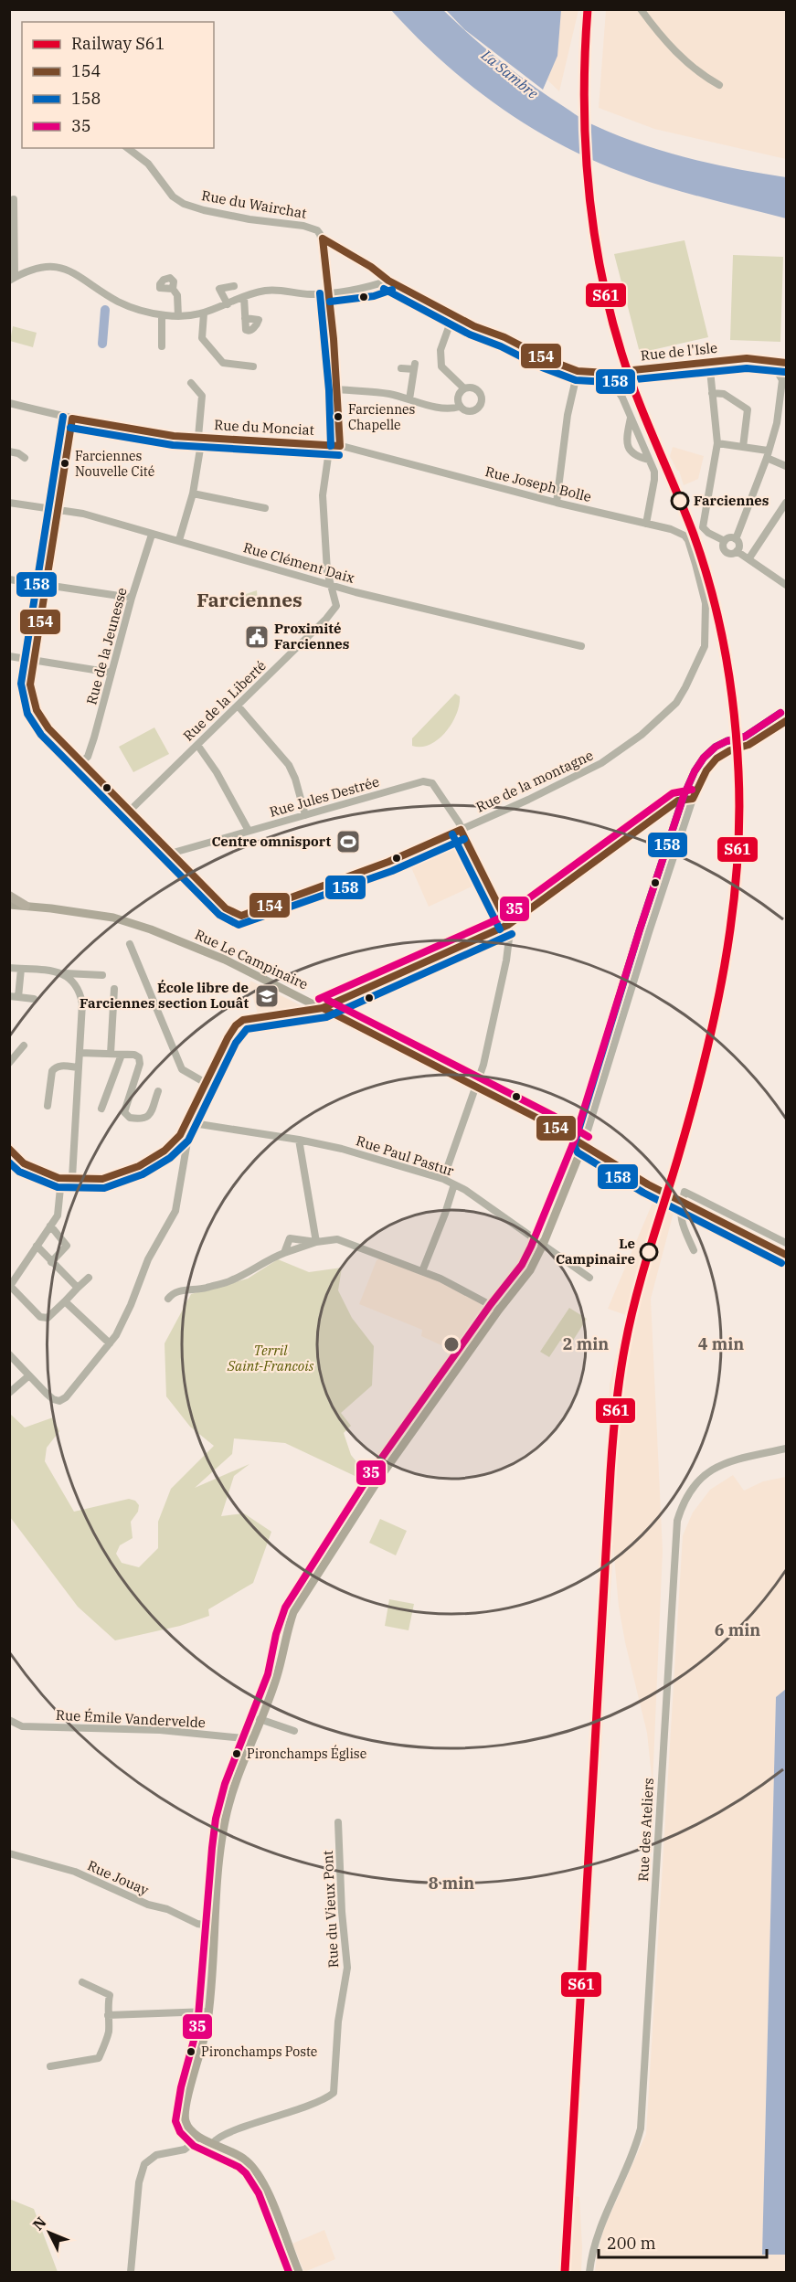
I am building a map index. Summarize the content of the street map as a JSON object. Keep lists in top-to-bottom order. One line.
{"streets":{"main road":["Rue Le Campinaire"],"street":["Rue du Wairchat","Rue de l'Isle","Rue du Monciat","Rue Joseph Bolle","Rue Clément Daix","Rue de la Jeunesse","Rue de la Liberté","Rue de la montagne","Rue Jules Destrée","Rue Paul Pastur","Rue Émile Vandervelde","Rue des Ateliers","Rue Jouay","Rue du Vieux Pont"]},"crossings":[["Rue du Wairchat","Rue de l'Isle"],["Rue du Monciat","Rue Joseph Bolle"],["Rue Joseph Bolle","Rue de la montagne"],["Rue Clément Daix","Rue de la Jeunesse"],["Rue Clément Daix","Rue de la Liberté"],["Rue de la montagne","Rue Jules Destrée"]],"districts":["Farciennes"],"water":["La Sambre"],"parks":["Terril Saint-Francois"],"places":{"other":["Farciennes Chapelle","Farciennes Nouvelle Cité","Farciennes","Le Campinaire","Pironchamps Église","Pironchamps Poste"],"public building":["Proximité Farciennes"],"sports":["Centre omnisport"],"school or university":["École libre de Farciennes section Louât"]},"lines":["rail line S61","transit line 154","transit line 158","transit line 35"],"legend":["Railway S61","154","158","35"],"scale_bar":"200 m","north":"top left","rings":["2 min","4 min","6 min","8 min"]}
